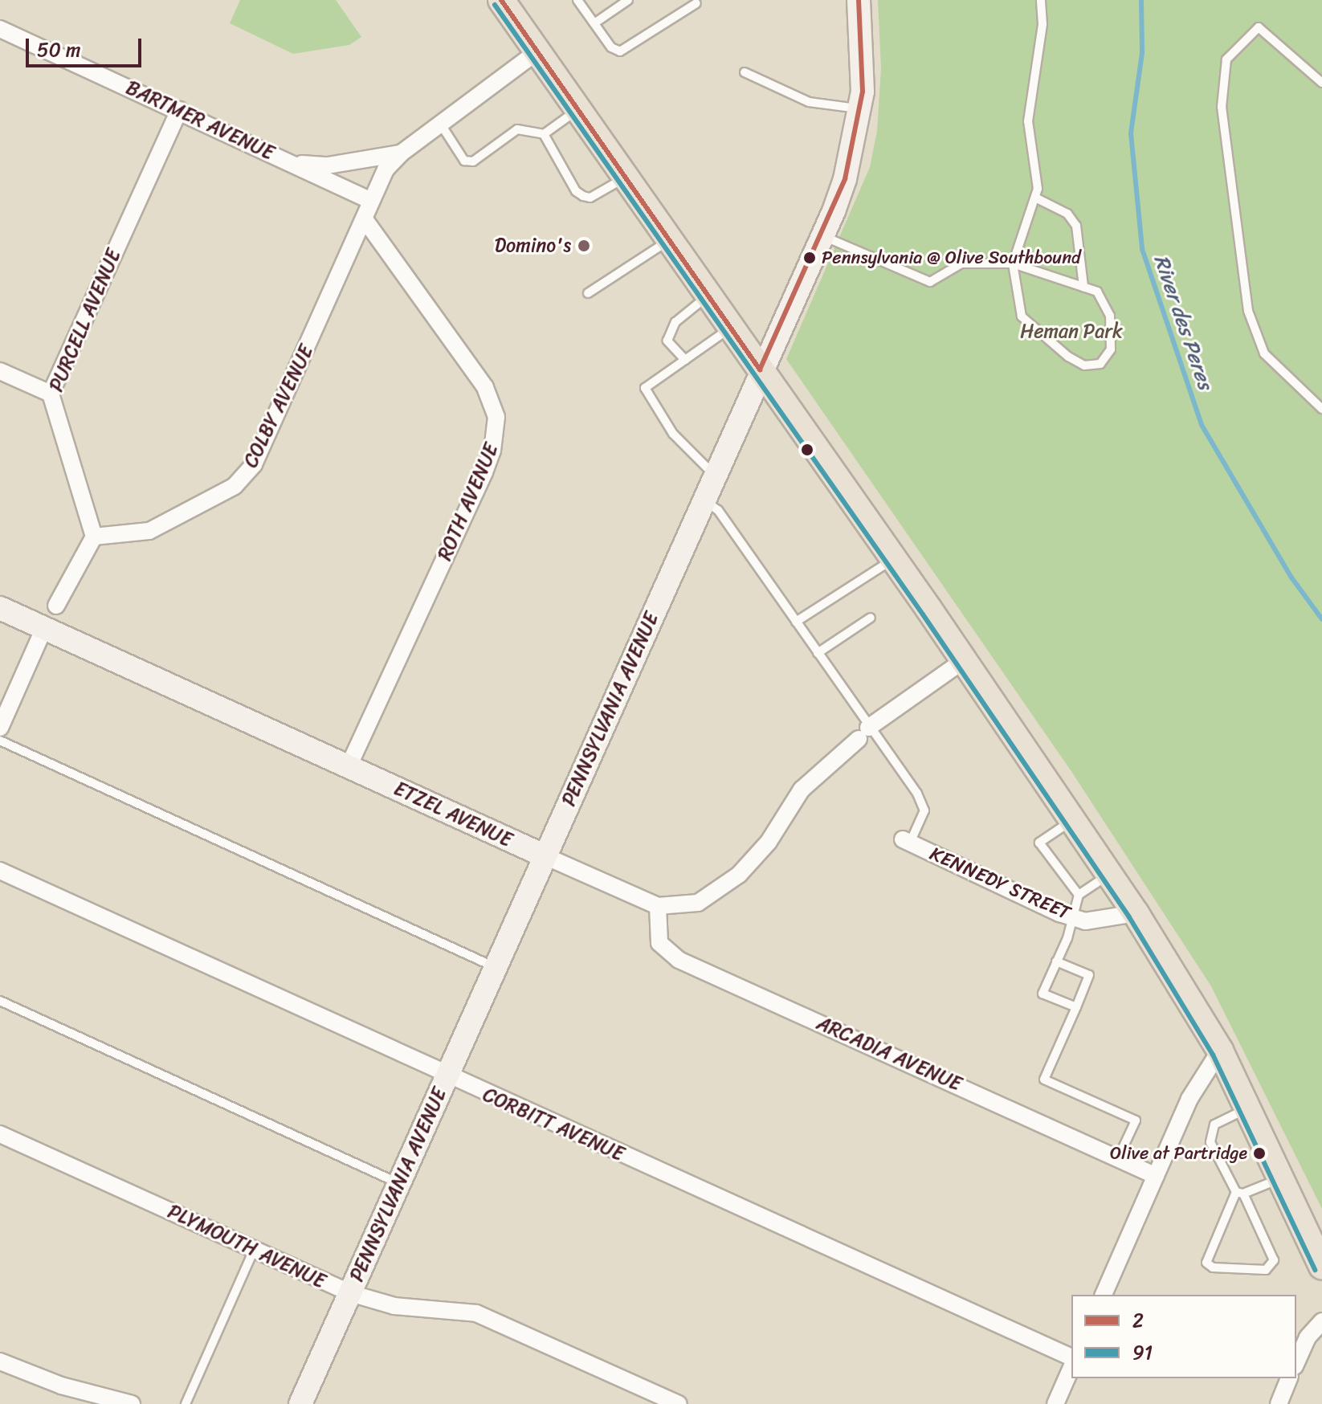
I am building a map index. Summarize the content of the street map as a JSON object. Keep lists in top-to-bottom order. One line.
{"streets":{"street":["BARTMER AVENUE","PURCELL AVENUE","COLBY AVENUE","ROTH AVENUE","PENNSYLVANIA AVENUE","ETZEL AVENUE","KENNEDY STREET","ARCADIA AVENUE","CORBITT AVENUE","PLYMOUTH AVENUE"]},"crossings":[["BARTMER AVENUE","PURCELL AVENUE"],["BARTMER AVENUE","COLBY AVENUE"],["BARTMER AVENUE","ROTH AVENUE"],["PURCELL AVENUE","COLBY AVENUE"],["COLBY AVENUE","ROTH AVENUE"],["ROTH AVENUE","ETZEL AVENUE"],["PENNSYLVANIA AVENUE","ETZEL AVENUE"],["PENNSYLVANIA AVENUE","CORBITT AVENUE"],["PENNSYLVANIA AVENUE","PLYMOUTH AVENUE"],["ETZEL AVENUE","ARCADIA AVENUE"]],"water":["River des Peres"],"parks":["Heman Park"],"places":["Domino's","Pennsylvania @ Olive Southbound","Olive at Partridge"],"lines":["transit line 2","transit line 91"],"legend":["2","91"],"scale_bar":"50 m"}
